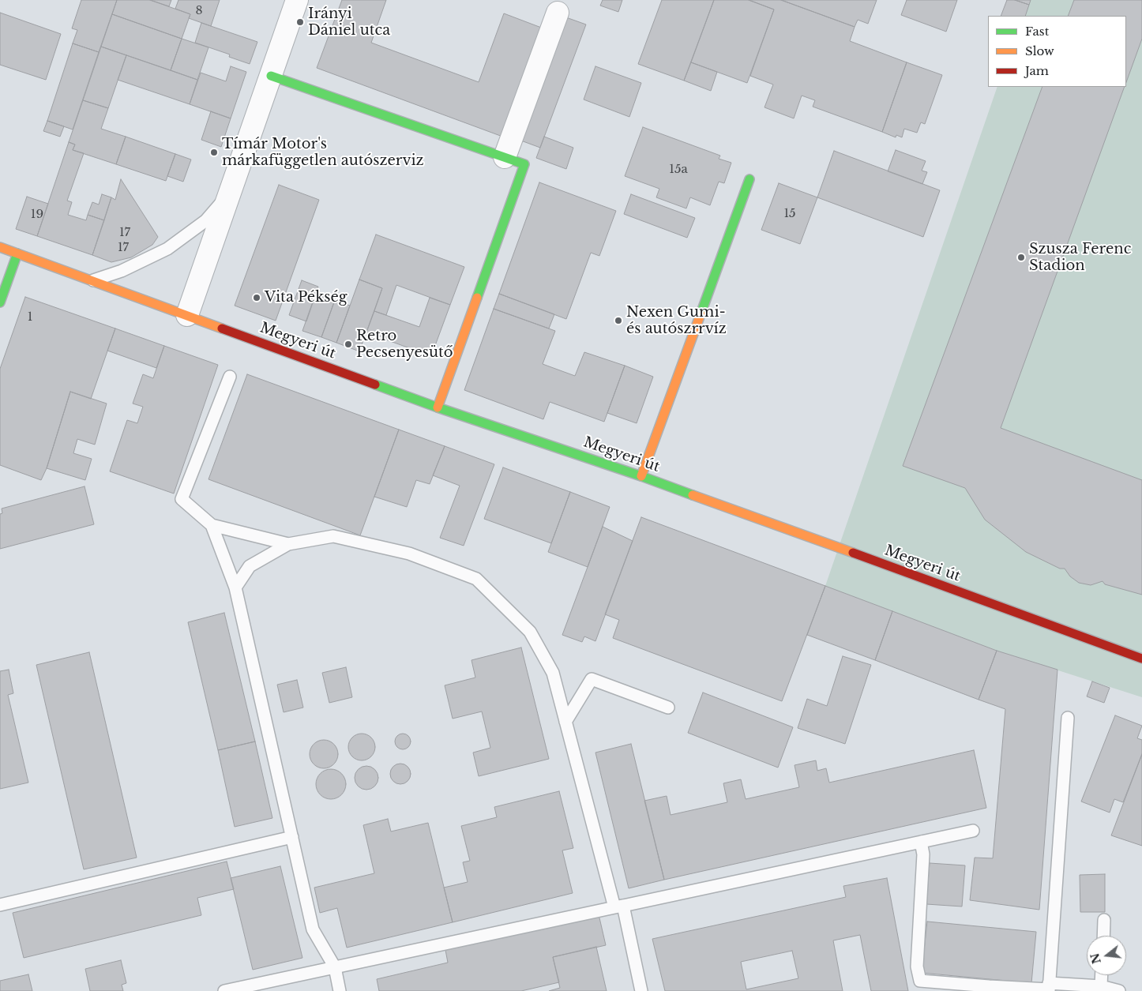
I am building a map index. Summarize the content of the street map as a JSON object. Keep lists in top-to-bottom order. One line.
{"streets":{"main road":["Megyeri út"]},"places":["Irányi Dániel utca","Tímár Motor's márkafüggetlen autószerviz","Szusza Ferenc Stadion","Vita Pékség","Nexen Gumi- és autószrrvíz","Retro Pecsenyesütő"],"house_numbers":["8","15a","15","19","17","17","1"],"legend":["Fast","Slow","Jam"],"north":"left"}
